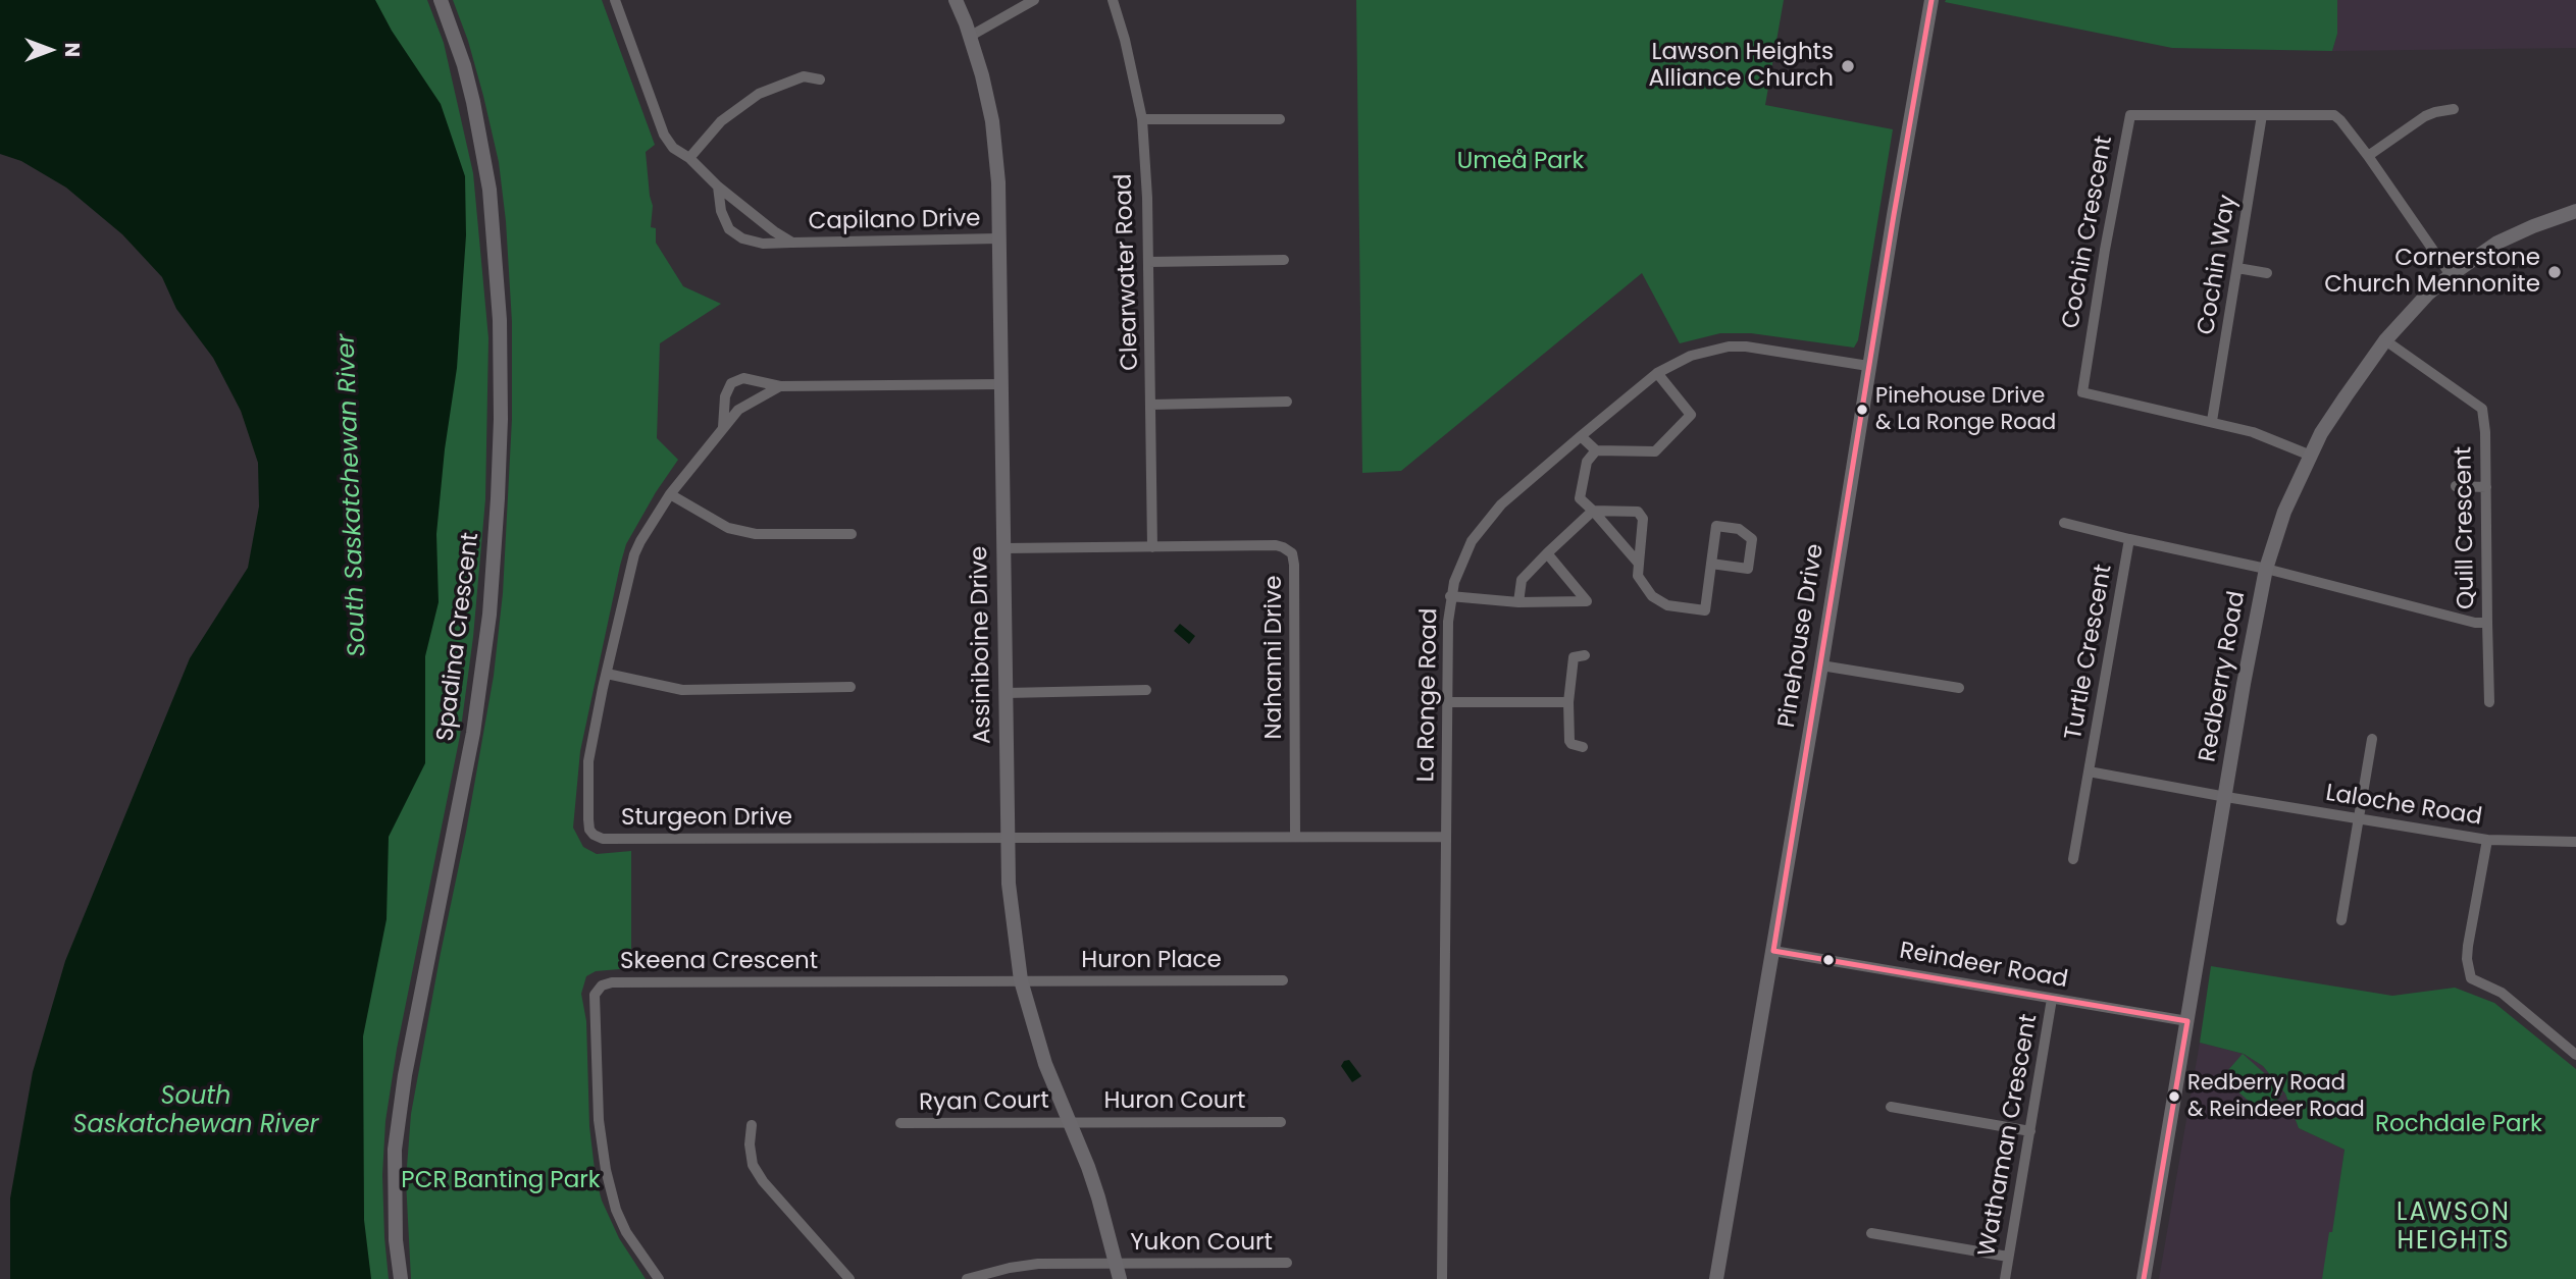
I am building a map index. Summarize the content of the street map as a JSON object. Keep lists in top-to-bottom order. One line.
{"streets":{"street":["Capilano Drive","Cochin Crescent","Cochin Way","Clearwater Road","Quill Crescent","Pinehouse Drive","Spadina Crescent","Assiniboine Drive","Turtle Crescent","Nahanni Drive","Redberry Road","La Ronge Road","Laloche Road","Sturgeon Drive","Huron Place","Skeena Crescent","Reindeer Road","Huron Court","Ryan Court","Wathaman Crescent","Yukon Court"]},"crossings":[["Capilano Drive","Assiniboine Drive"],["Cochin Crescent","Cochin Way"],["Cochin Crescent","Redberry Road"],["Clearwater Road","Nahanni Drive"],["Quill Crescent","Turtle Crescent"],["Quill Crescent","Redberry Road"],["Pinehouse Drive","La Ronge Road"],["Pinehouse Drive","Reindeer Road"],["Assiniboine Drive","Nahanni Drive"],["Assiniboine Drive","Sturgeon Drive"],["Assiniboine Drive","Huron Place"],["Assiniboine Drive","Skeena Crescent"],["Assiniboine Drive","Huron Court"],["Assiniboine Drive","Ryan Court"],["Assiniboine Drive","Yukon Court"],["Turtle Crescent","Redberry Road"],["Turtle Crescent","Laloche Road"],["Redberry Road","Laloche Road"],["Redberry Road","Reindeer Road"],["Huron Place","Skeena Crescent"],["Reindeer Road","Wathaman Crescent"],["Huron Court","Ryan Court"]],"districts":["LAWSON HEIGHTS"],"water":["South Saskatchewan River"],"parks":["Umeå Park","Rochdale Park","PCR Banting Park"],"places":["Lawson Heights Alliance Church","Cornerstone Church Mennonite","Pinehouse Drive & La Ronge Road","Redberry Road & Reindeer Road"],"north":"right"}
